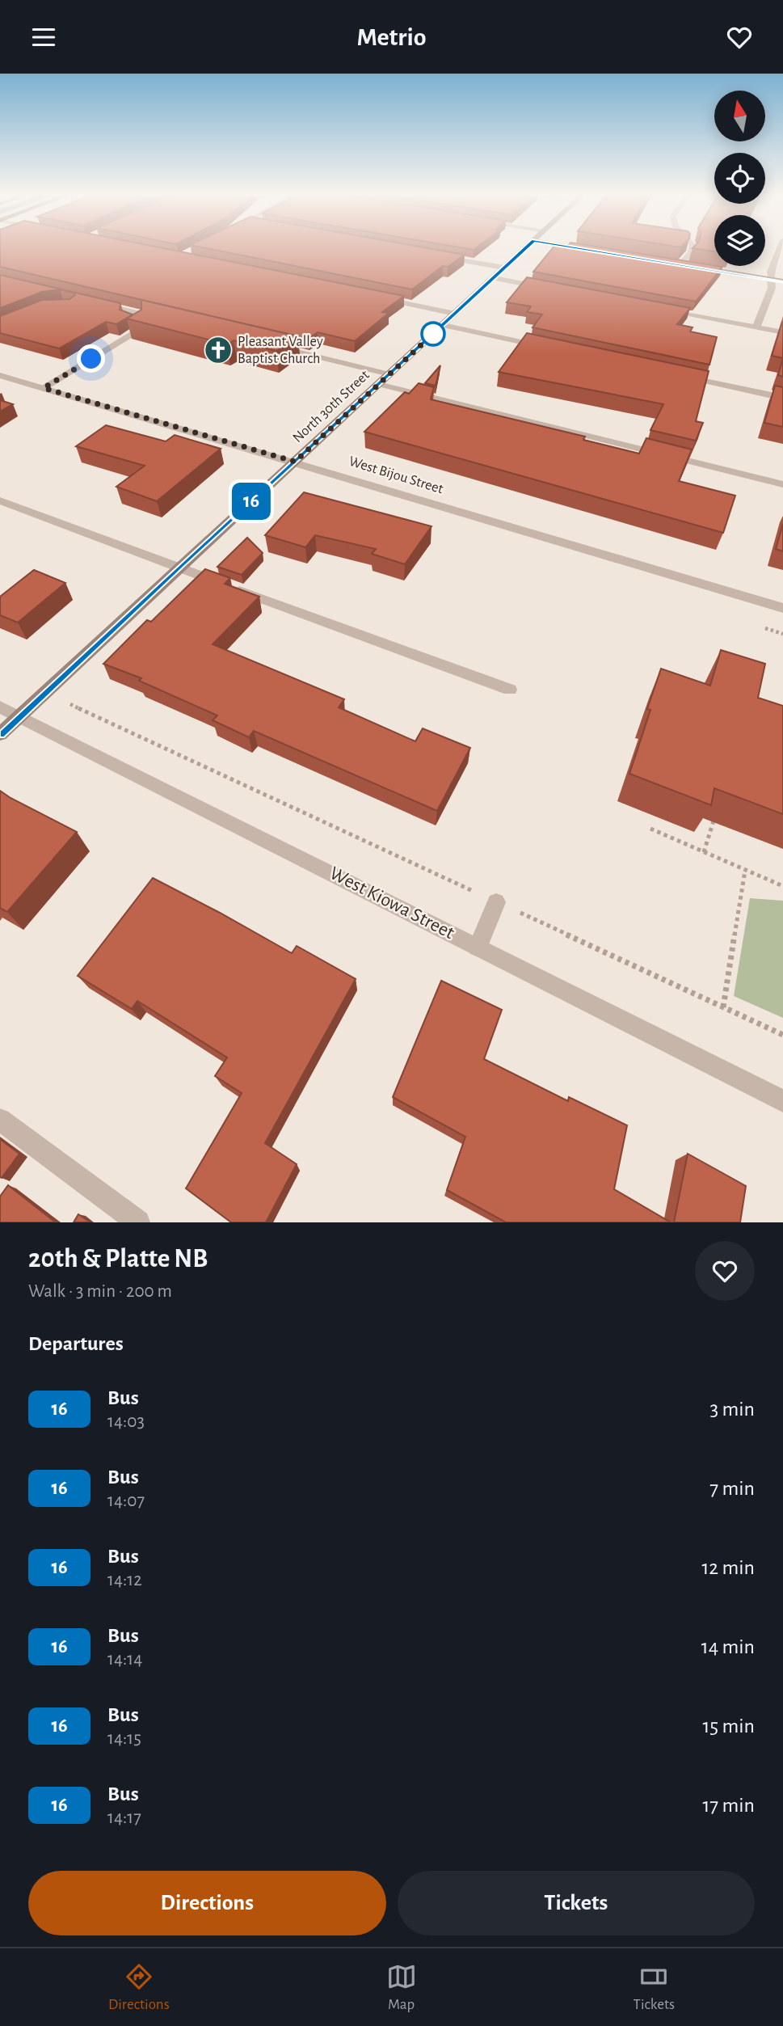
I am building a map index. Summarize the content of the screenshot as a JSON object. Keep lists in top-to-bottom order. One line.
{"streets":{"main road":["North 30th Street"],"street":["West Bijou Street","West Kiowa Street"]},"crossings":[["North 30th Street","West Bijou Street"],["North 30th Street","West Kiowa Street"]],"places":{"church":["Pleasant Valley Baptist Church"]},"lines":["bus line 16"],"north":"top","page":{"header":"Metrio","on_map":"16","heading":[["20th & Platte NB","Walk · 3 min · 200 m"],"Departures"],"list":[{"mark":"16","name":"Bus","note":"14:03","value":"3 min"},{"mark":"16","name":"Bus","note":"14:07","value":"7 min"},{"mark":"16","name":"Bus","note":"14:12","value":"12 min"},{"mark":"16","name":"Bus","note":"14:14","value":"14 min"},{"mark":"16","name":"Bus","note":"14:15","value":"15 min"},{"mark":"16","name":"Bus","note":"14:17","value":"17 min"}],"buttons":["Directions","Tickets"],"tabs":["Directions","Map","Tickets"]}}
